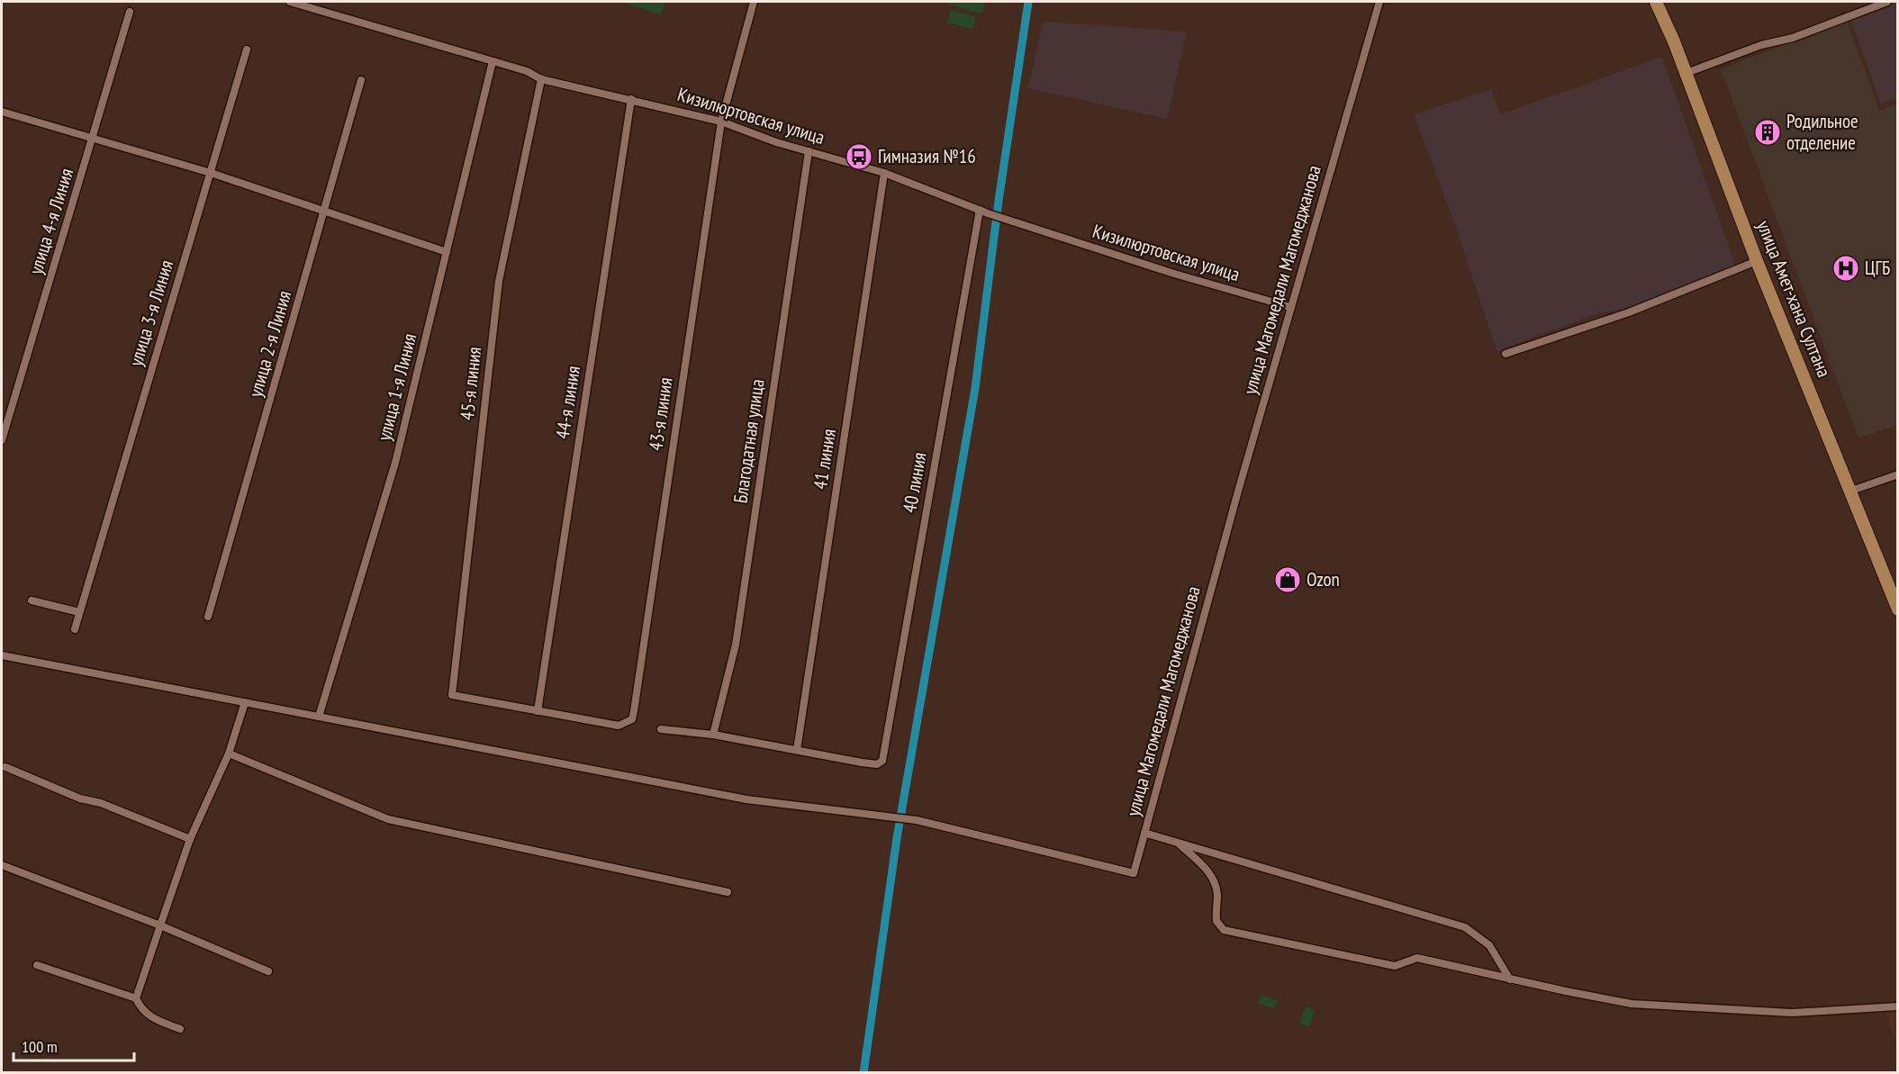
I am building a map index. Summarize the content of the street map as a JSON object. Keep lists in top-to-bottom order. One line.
{"streets":{"main road":["улица Амет-хана Султана"],"street":["Кизилюртовская улица","улица 4-я Линия","улица Магомедали Магомеджановa","улица 3-я Линия","улица 2-я Линия","45-я линия","улица 1-я Линия","44-я линия","43-я линия","Благодатная улица","41 линия","40 линия"]},"crossings":[["Кизилюртовская улица","улица Магомедали Магомеджановa"],["Кизилюртовская улица","45-я линия"],["Кизилюртовская улица","улица 1-я Линия"],["Кизилюртовская улица","44-я линия"],["Кизилюртовская улица","43-я линия"],["Кизилюртовская улица","Благодатная улица"],["Кизилюртовская улица","41 линия"],["Кизилюртовская улица","40 линия"],["45-я линия","44-я линия"],["45-я линия","43-я линия"],["44-я линия","43-я линия"],["41 линия","40 линия"]],"places":{"building":["Родильное отделение"],"bus stop":["Гимназия №16"],"hospital":["ЦГБ"],"shop":["Ozon"]},"scale_bar":"100 m"}
